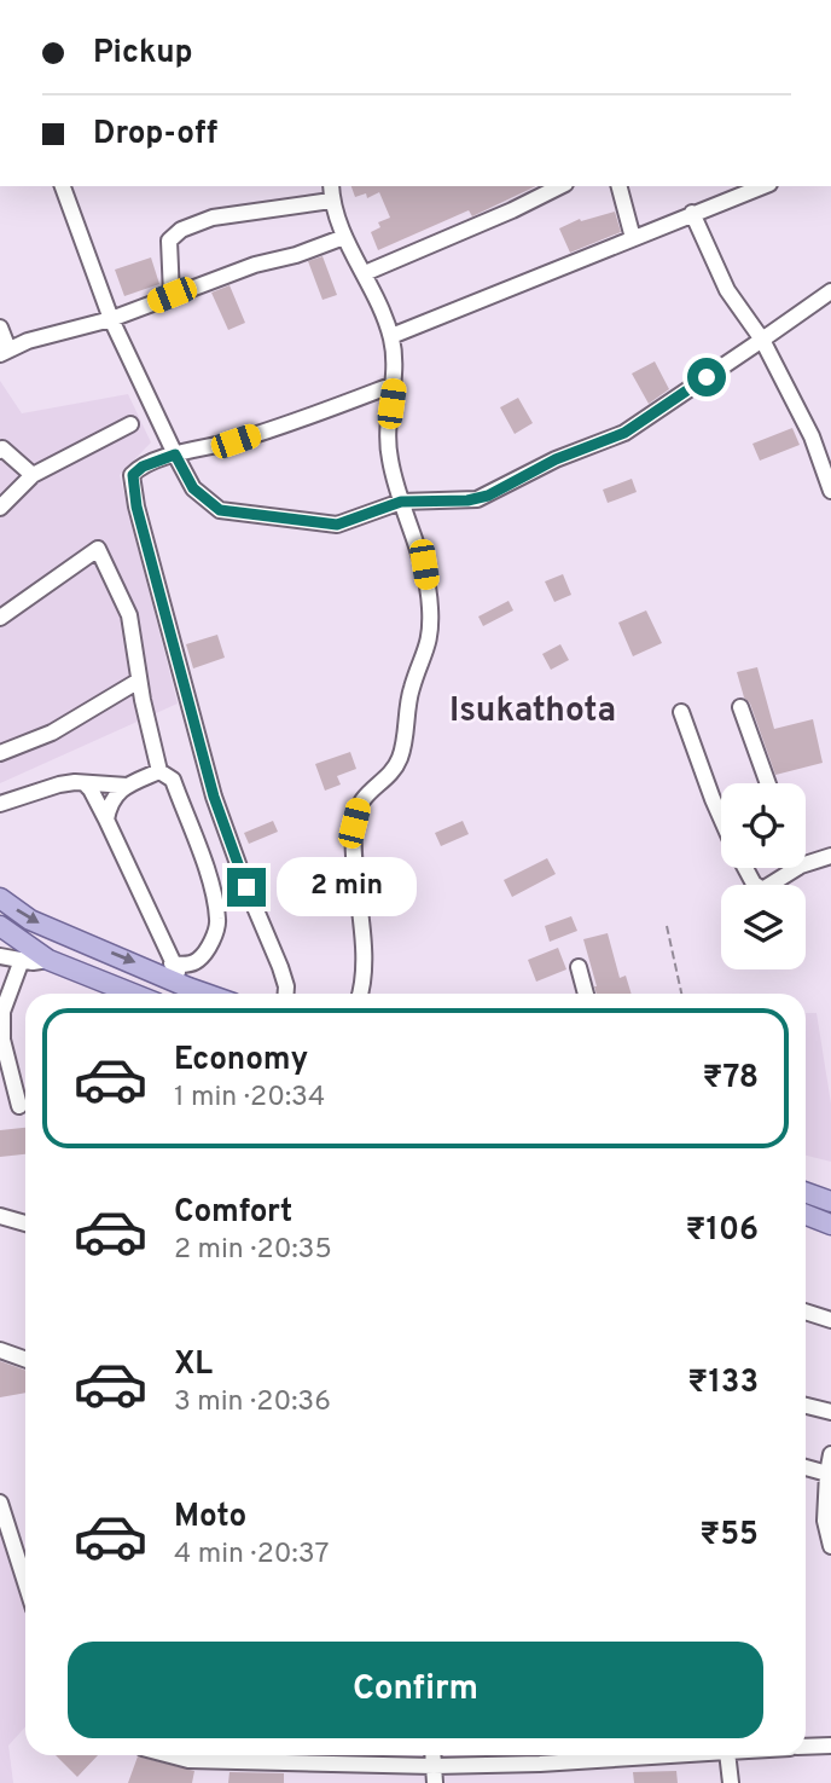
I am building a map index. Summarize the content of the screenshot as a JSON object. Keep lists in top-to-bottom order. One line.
{"districts":["Isukathota"],"page":{"banner":["Pickup","Drop-off"],"bubble":"2 min","list":[{"name":"Economy","note":"1 min · 20:34","value":"₹78"},{"name":"Comfort","note":"2 min · 20:35","value":"₹106"},{"name":"XL","note":"3 min · 20:36","value":"₹133"},{"name":"Moto","note":"4 min · 20:37","value":"₹55"}],"buttons":"Confirm"}}
